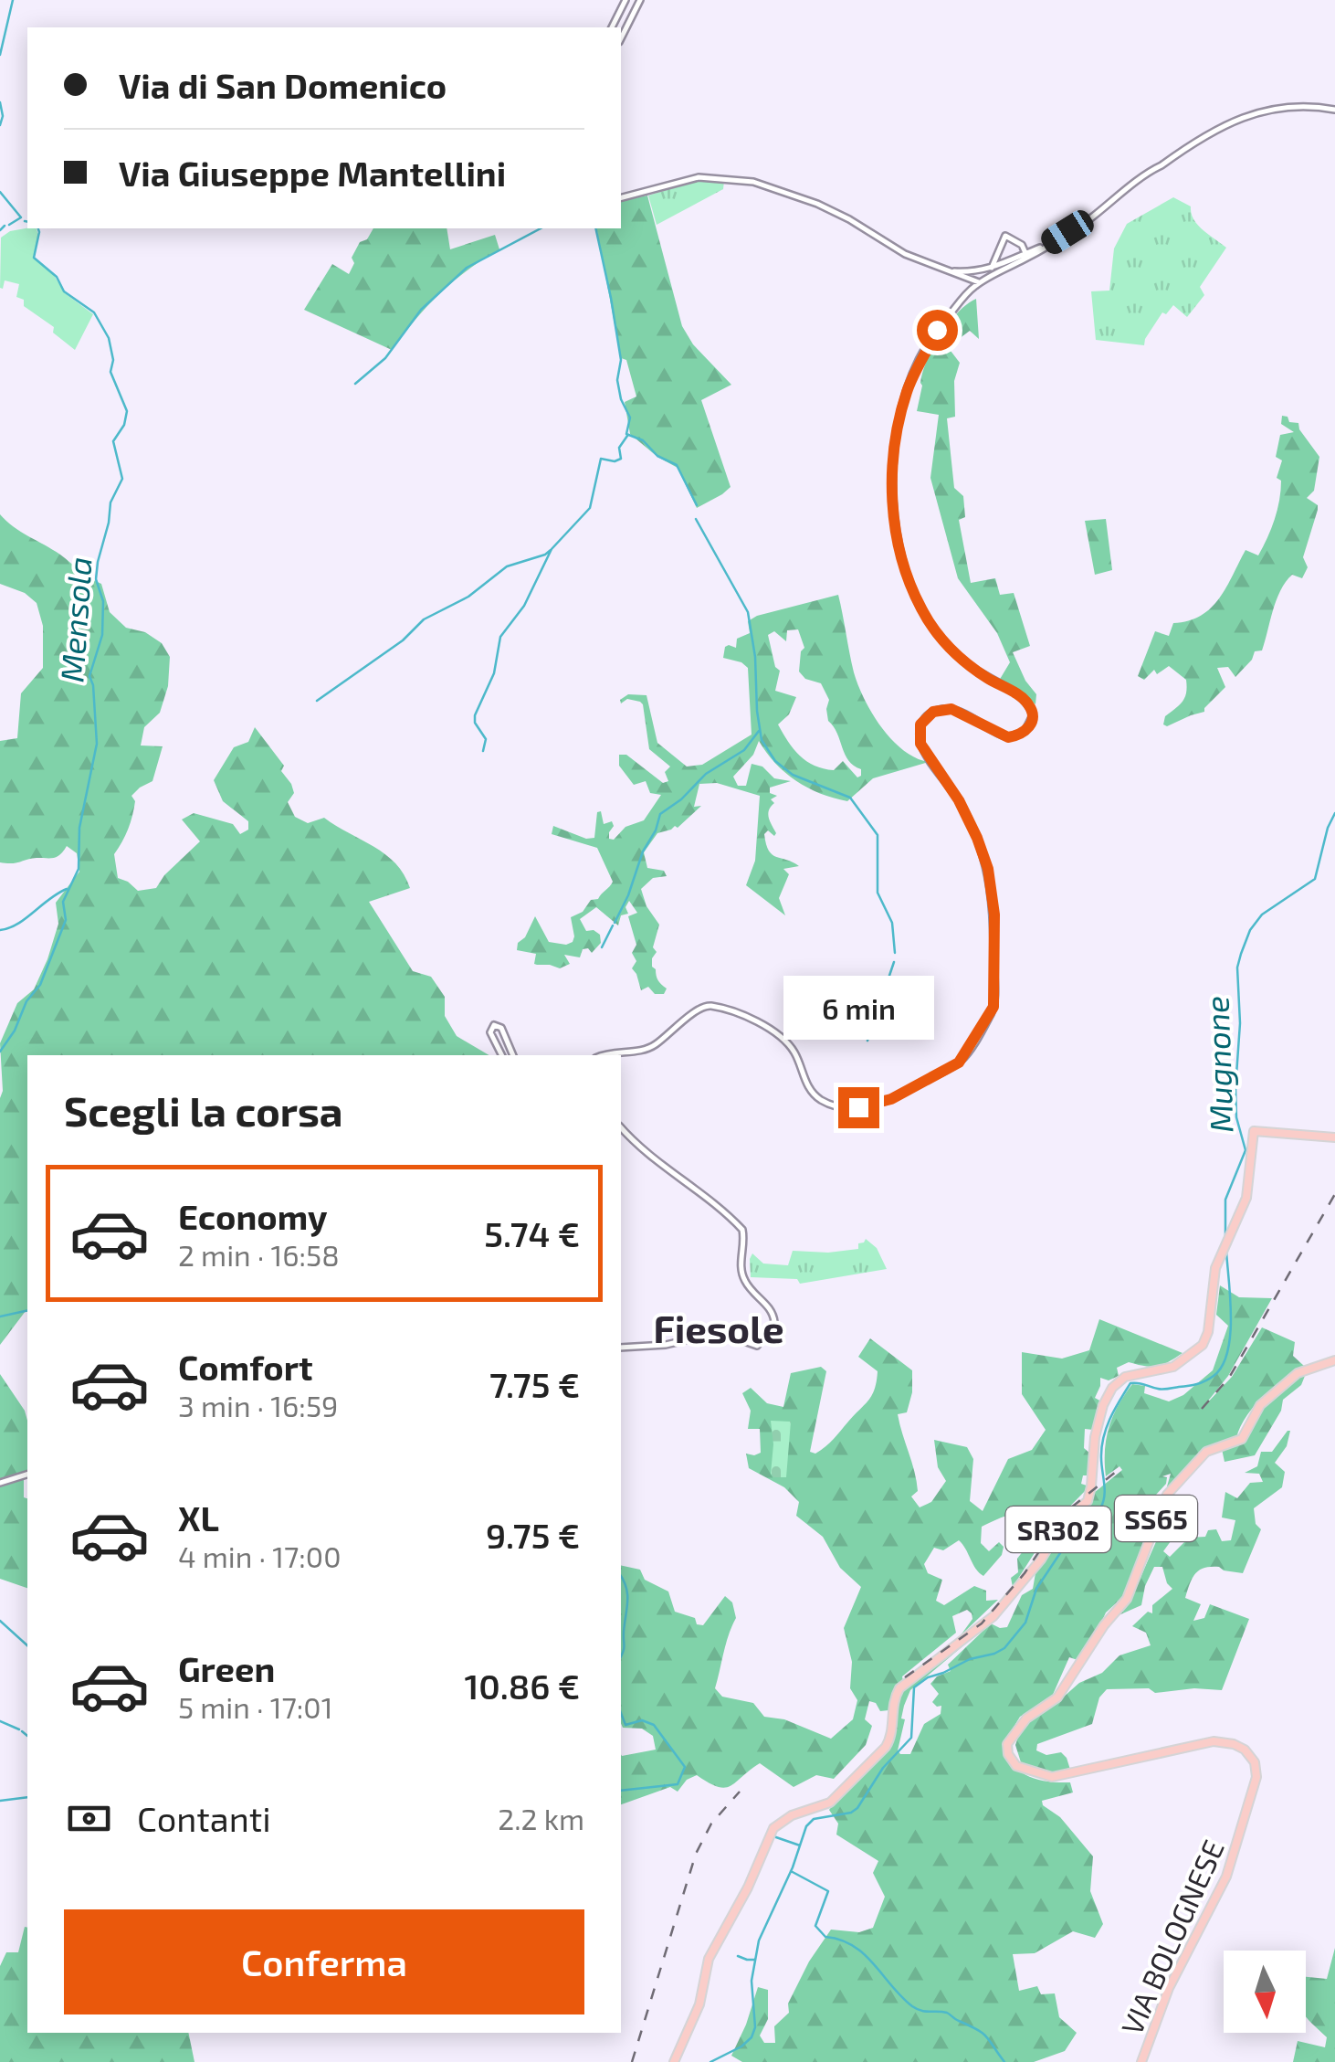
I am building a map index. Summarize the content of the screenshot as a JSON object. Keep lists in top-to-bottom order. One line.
{"streets":{"main road":["SS65","SR302","VIA BOLOGNESE"]},"districts":["Fiesole"],"water":["Mensola","Mugnone"],"north":"bottom","page":{"banner":["Via di San Domenico","Via Giuseppe Mantellini"],"bubble":"6 min","heading":"Scegli la corsa","list":[{"name":"Economy","note":"2 min · 16:58","value":"5.74 €"},{"name":"Comfort","note":"3 min · 16:59","value":"7.75 €"},{"name":"XL","note":"4 min · 17:00","value":"9.75 €"},{"name":"Green","note":"5 min · 17:01","value":"10.86 €"}],"pay":["Contanti","2.2 km"],"buttons":"Conferma"}}
